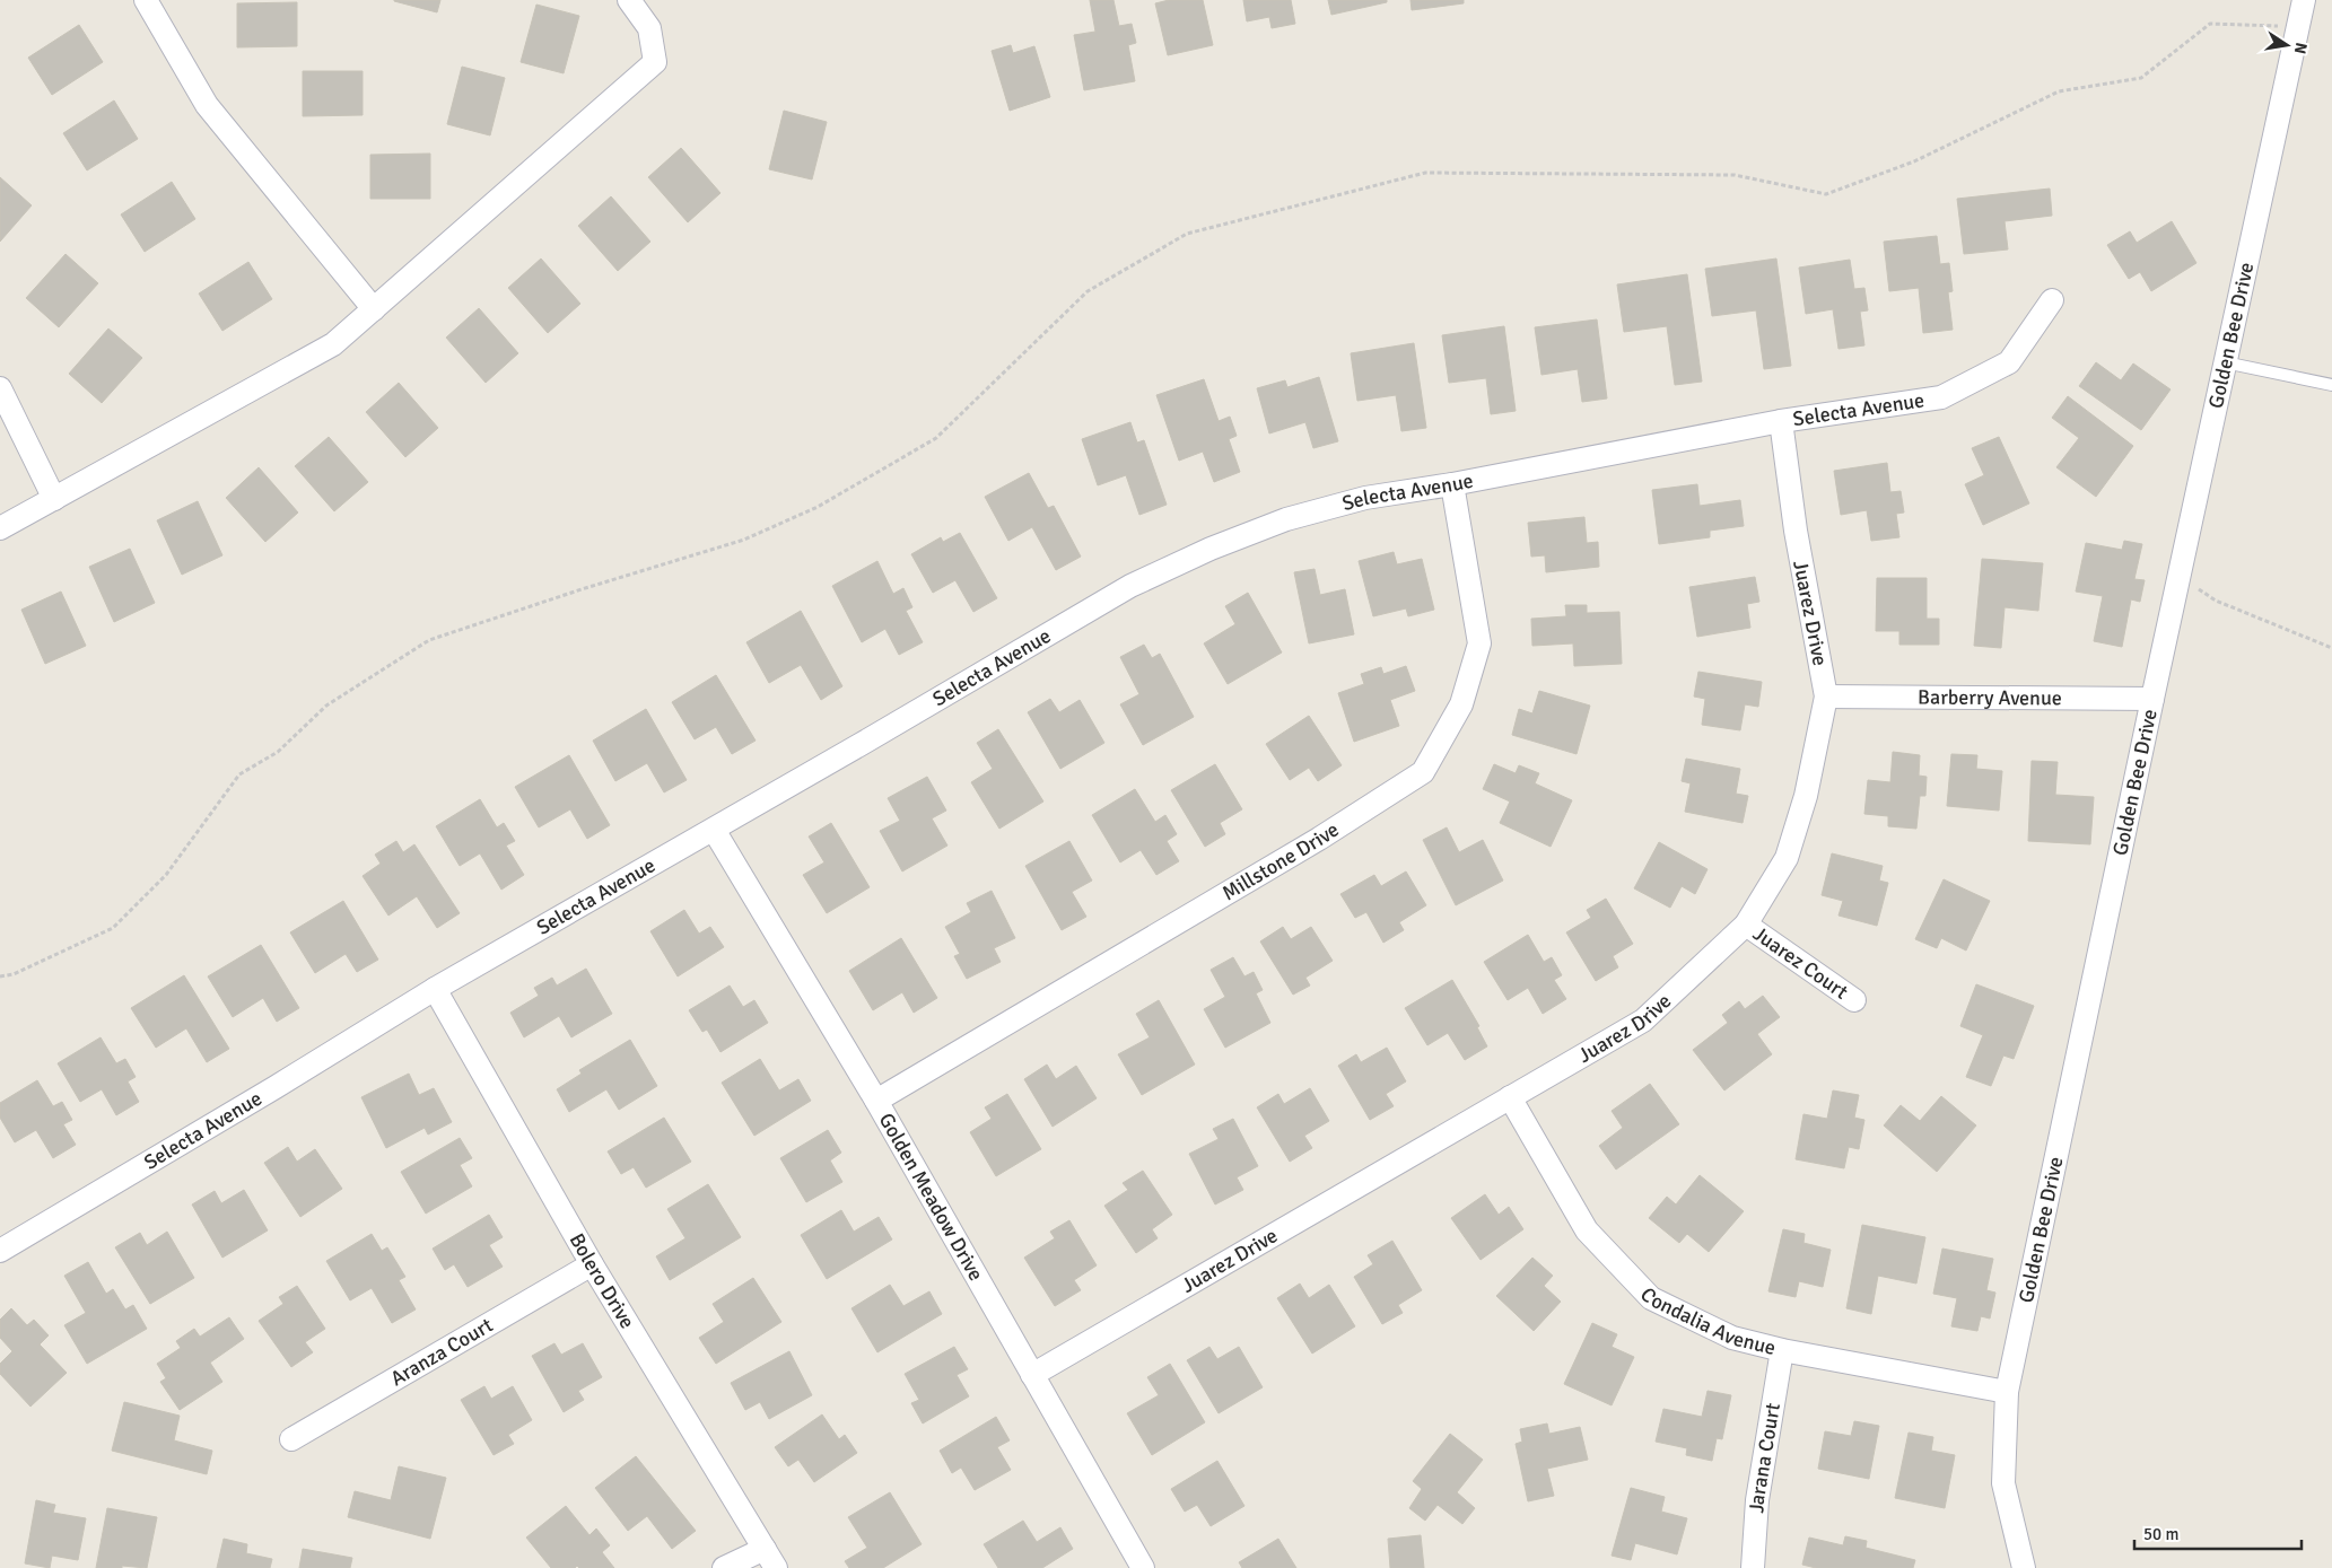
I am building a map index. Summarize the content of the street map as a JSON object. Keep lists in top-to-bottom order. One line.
{"streets":{"street":["Golden Bee Drive","Selecta Avenue","Juarez Drive","Barberry Avenue","Millstone Drive","Juarez Court","Golden Meadow Drive","Bolero Drive","Condalia Avenue","Aranza Court","Jarana Court"]},"crossings":[["Golden Bee Drive","Barberry Avenue"],["Golden Bee Drive","Condalia Avenue"],["Selecta Avenue","Juarez Drive"],["Selecta Avenue","Millstone Drive"],["Selecta Avenue","Golden Meadow Drive"],["Selecta Avenue","Bolero Drive"],["Juarez Drive","Barberry Avenue"],["Juarez Drive","Juarez Court"],["Juarez Drive","Golden Meadow Drive"],["Juarez Drive","Condalia Avenue"],["Millstone Drive","Golden Meadow Drive"],["Bolero Drive","Aranza Court"],["Condalia Avenue","Jarana Court"]],"scale_bar":"50 m","north":"right"}
